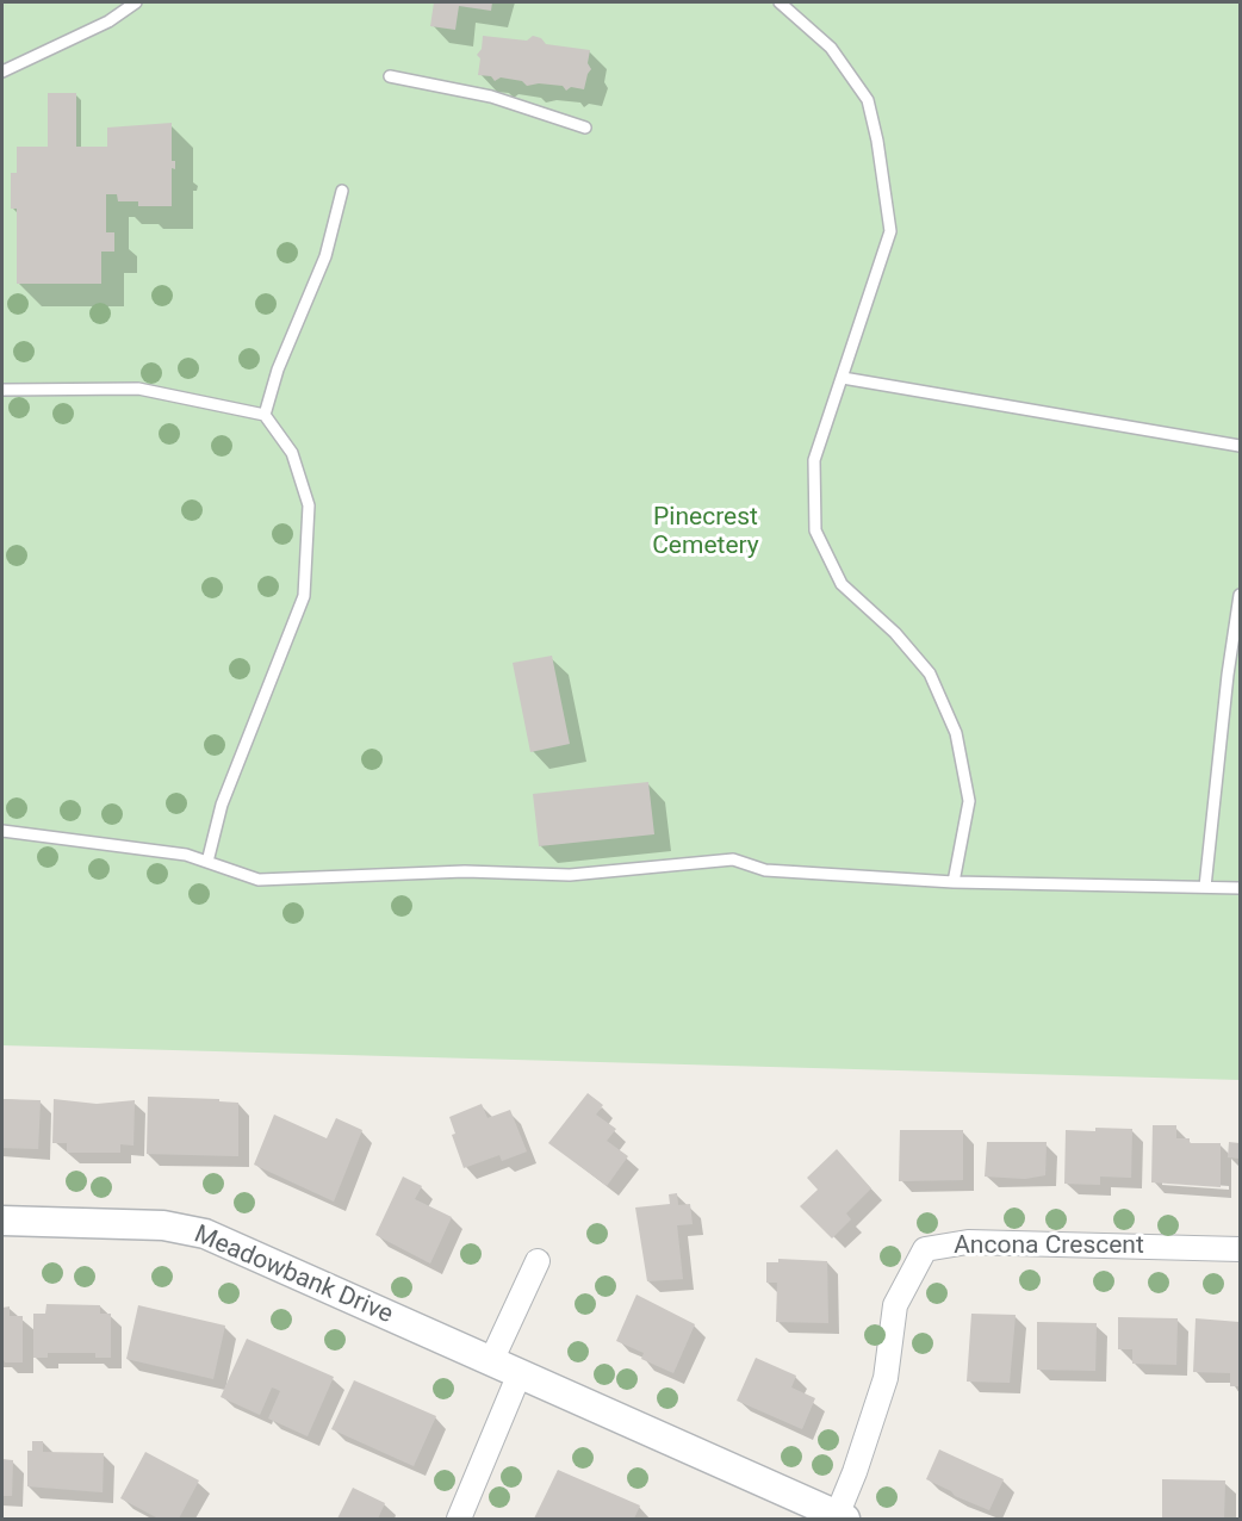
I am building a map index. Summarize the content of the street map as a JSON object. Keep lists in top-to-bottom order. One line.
{"streets":{"street":["Ancona Crescent","Meadowbank Drive"]},"crossings":[["Ancona Crescent","Meadowbank Drive"]],"parks":["Pinecrest Cemetery"]}
